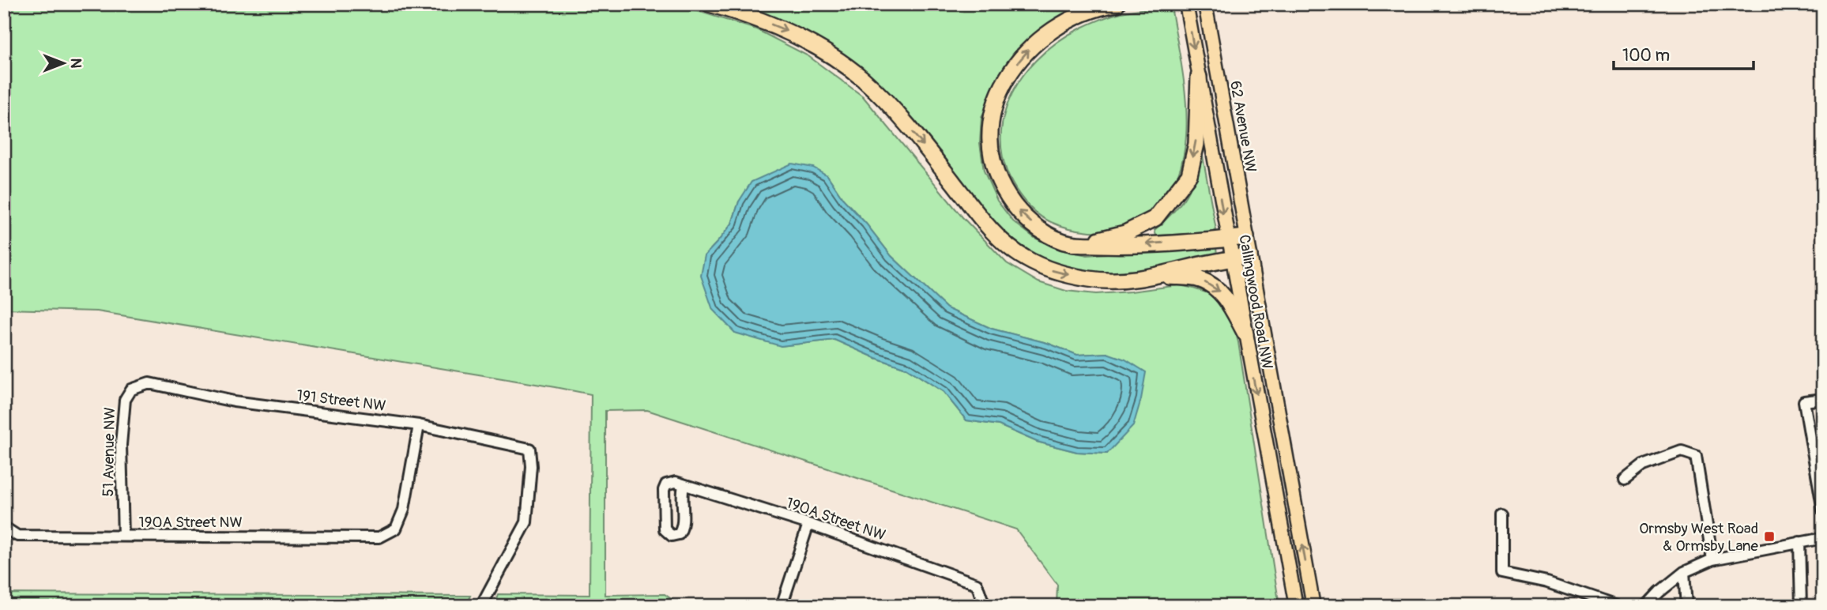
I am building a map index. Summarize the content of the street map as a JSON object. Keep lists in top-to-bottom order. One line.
{"streets":{"main road":["62 Avenue NW","Callingwood Road NW"],"street":["191 Street NW","51 Avenue NW","190A Street NW"]},"crossings":[["62 Avenue NW","Callingwood Road NW"],["191 Street NW","51 Avenue NW"],["191 Street NW","190A Street NW"],["51 Avenue NW","190A Street NW"]],"places":{"transit":["Ormsby West Road & Ormsby Lane"]},"scale_bar":"100 m","north":"right"}
